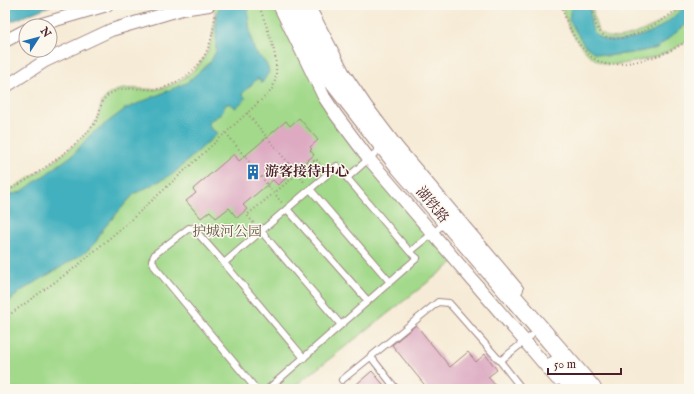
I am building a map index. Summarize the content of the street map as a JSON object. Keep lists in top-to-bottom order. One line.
{"streets":{"main road":["湖铁路"]},"parks":["护城河公园"],"places":{"building":["游客接待中心"]},"scale_bar":"50 m","north":"top right"}
